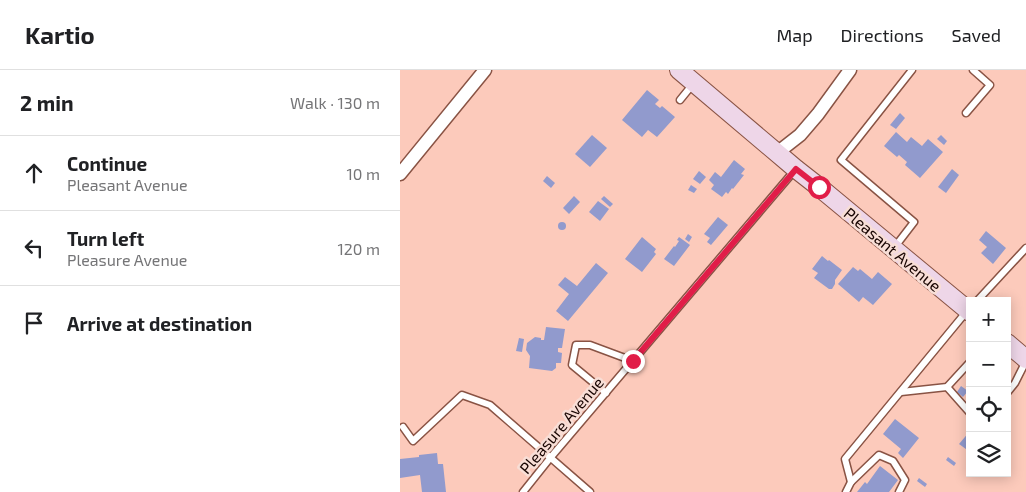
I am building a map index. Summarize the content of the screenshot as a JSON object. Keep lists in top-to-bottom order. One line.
{"streets":{"street":["Pleasant Avenue"],"lane":["Pleasure Avenue"]},"crossings":[["Pleasant Avenue","Pleasure Avenue"]],"page":{"header":"Kartio","nav":["Map","Directions","Saved"],"heading":["2 min","Walk · 130 m"],"list":[["Continue","Pleasant Avenue","10 m"],["Turn left","Pleasure Avenue","120 m"],"Arrive at destination"],"map_buttons":["+","−"]}}
